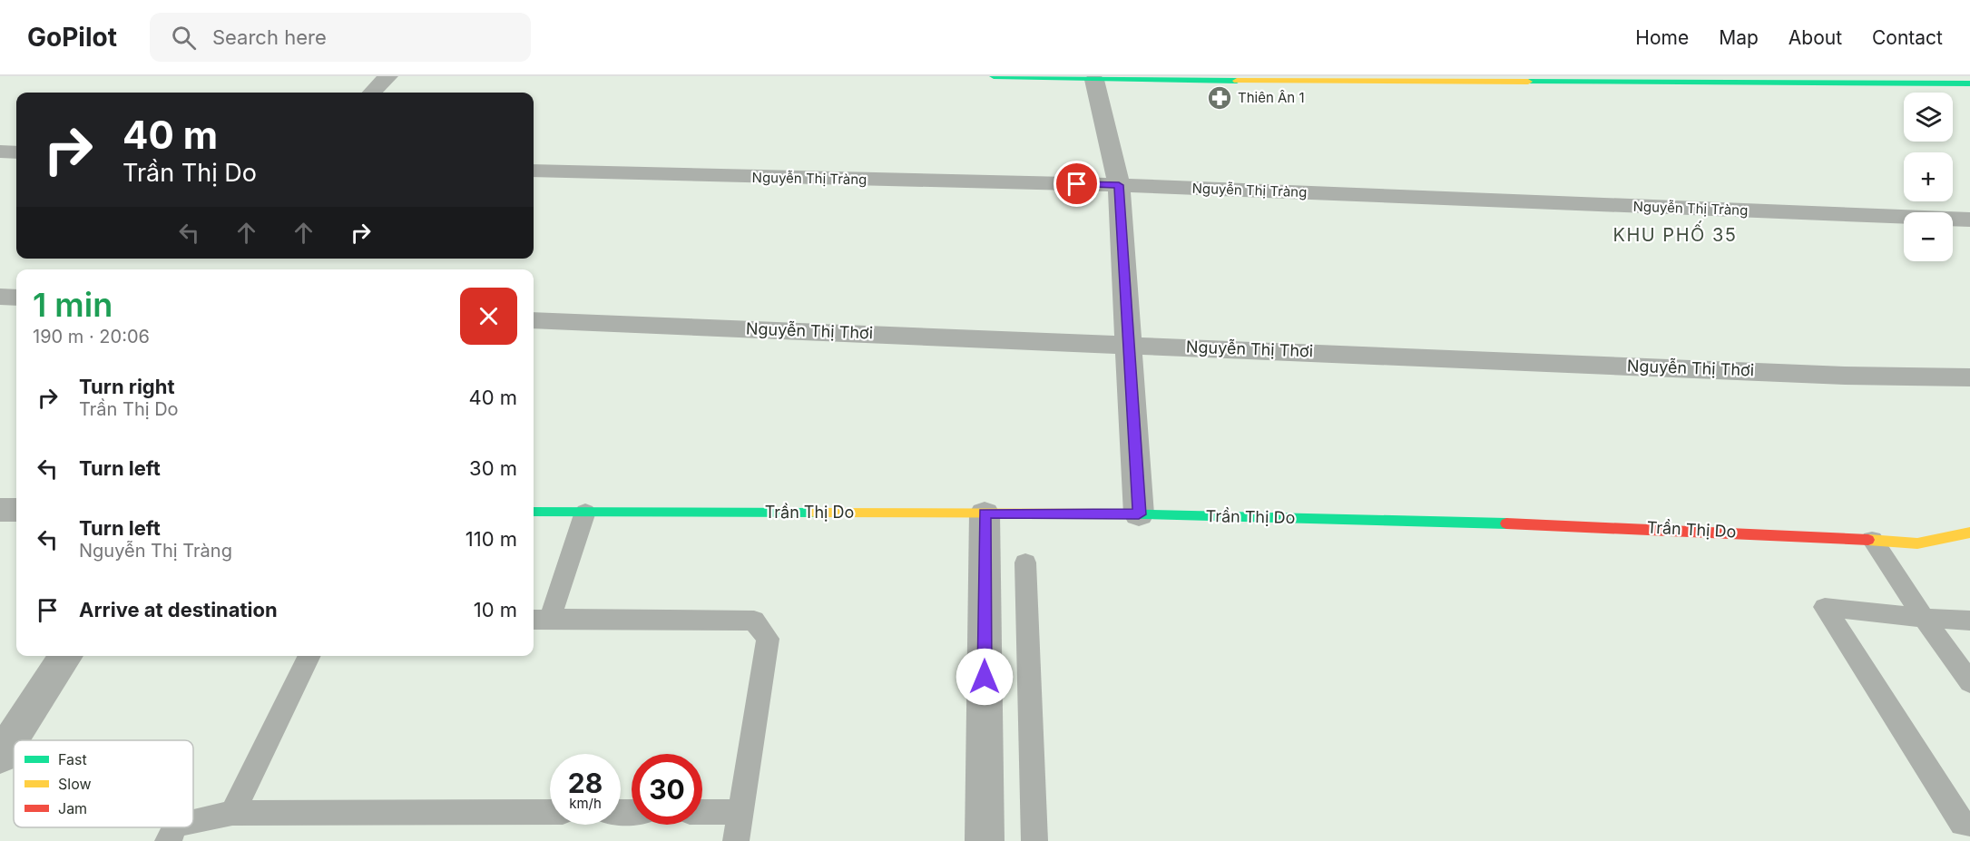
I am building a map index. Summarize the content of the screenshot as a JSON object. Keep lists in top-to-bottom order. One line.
{"streets":{"street":["Nguyễn Thị Tràng","Nguyễn Thị Thơi","Trần Thị Do"]},"districts":["KHU PHỐ 35"],"places":{"pharmacy":["Thiên Ân 1"]},"legend":["Fast","Slow","Jam"],"page":{"header":"GoPilot","search":"Search here","nav":["Home","Map","About","Contact"],"map_buttons":["+","−"],"turn":["40 m","Trần Thị Do"],"heading":["1 min","190 m · 20:06"],"list":[{"name":"Turn right","note":"Trần Thị Do","value":"40 m"},{"name":"Turn left","value":"30 m"},{"name":"Turn left","note":"Nguyễn Thị Tràng","value":"110 m"},{"name":"Arrive at destination","value":"10 m"}],"speed":"28 km/h","limit":"30"}}
